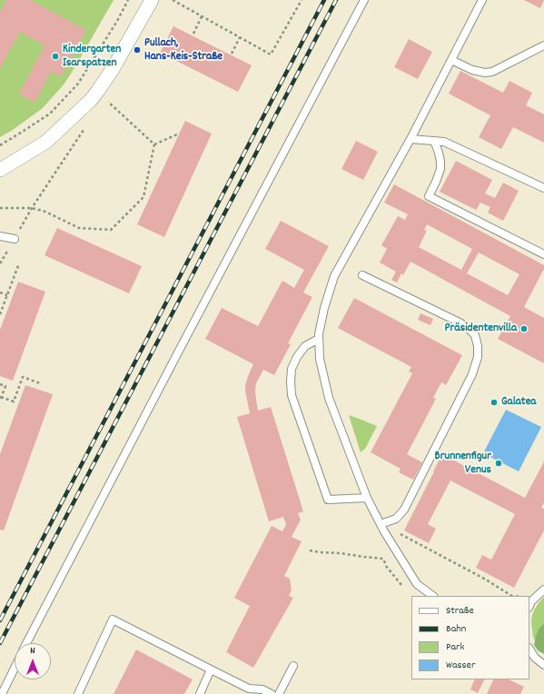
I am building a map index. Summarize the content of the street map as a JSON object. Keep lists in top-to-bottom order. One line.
{"places":["Pullach, Hans-Keis-Straße","Kindergarten Isarspatzen","Präsidentenvilla","Galatea","Brunnenfigur Venus"],"legend":["Straße","Bahn","Park","Wasser"],"north":"top"}
